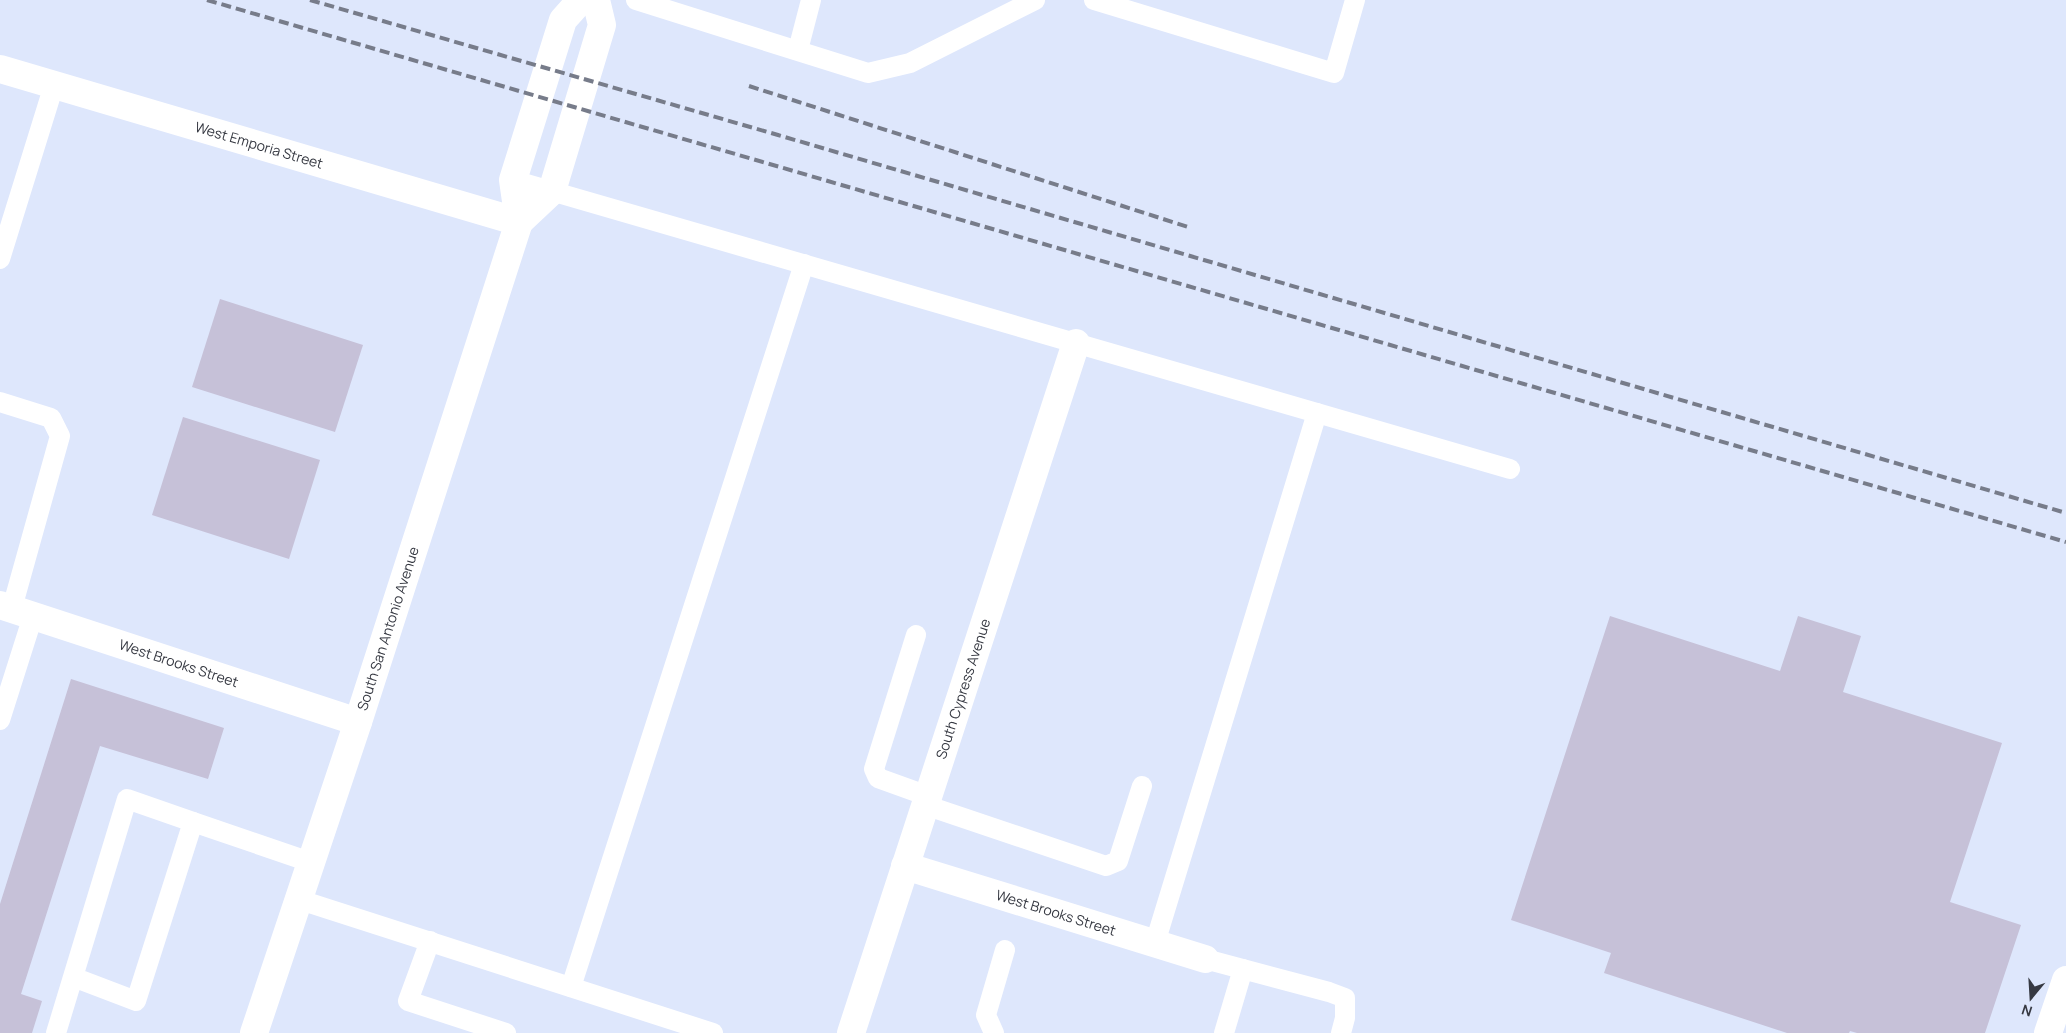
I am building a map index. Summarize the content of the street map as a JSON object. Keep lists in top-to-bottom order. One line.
{"streets":{"street":["West Emporia Street","South San Antonio Avenue","West Brooks Street","South Cypress Avenue"]},"crossings":[["West Emporia Street","South San Antonio Avenue"],["South San Antonio Avenue","West Brooks Street"],["West Brooks Street","South Cypress Avenue"]],"north":"bottom"}
